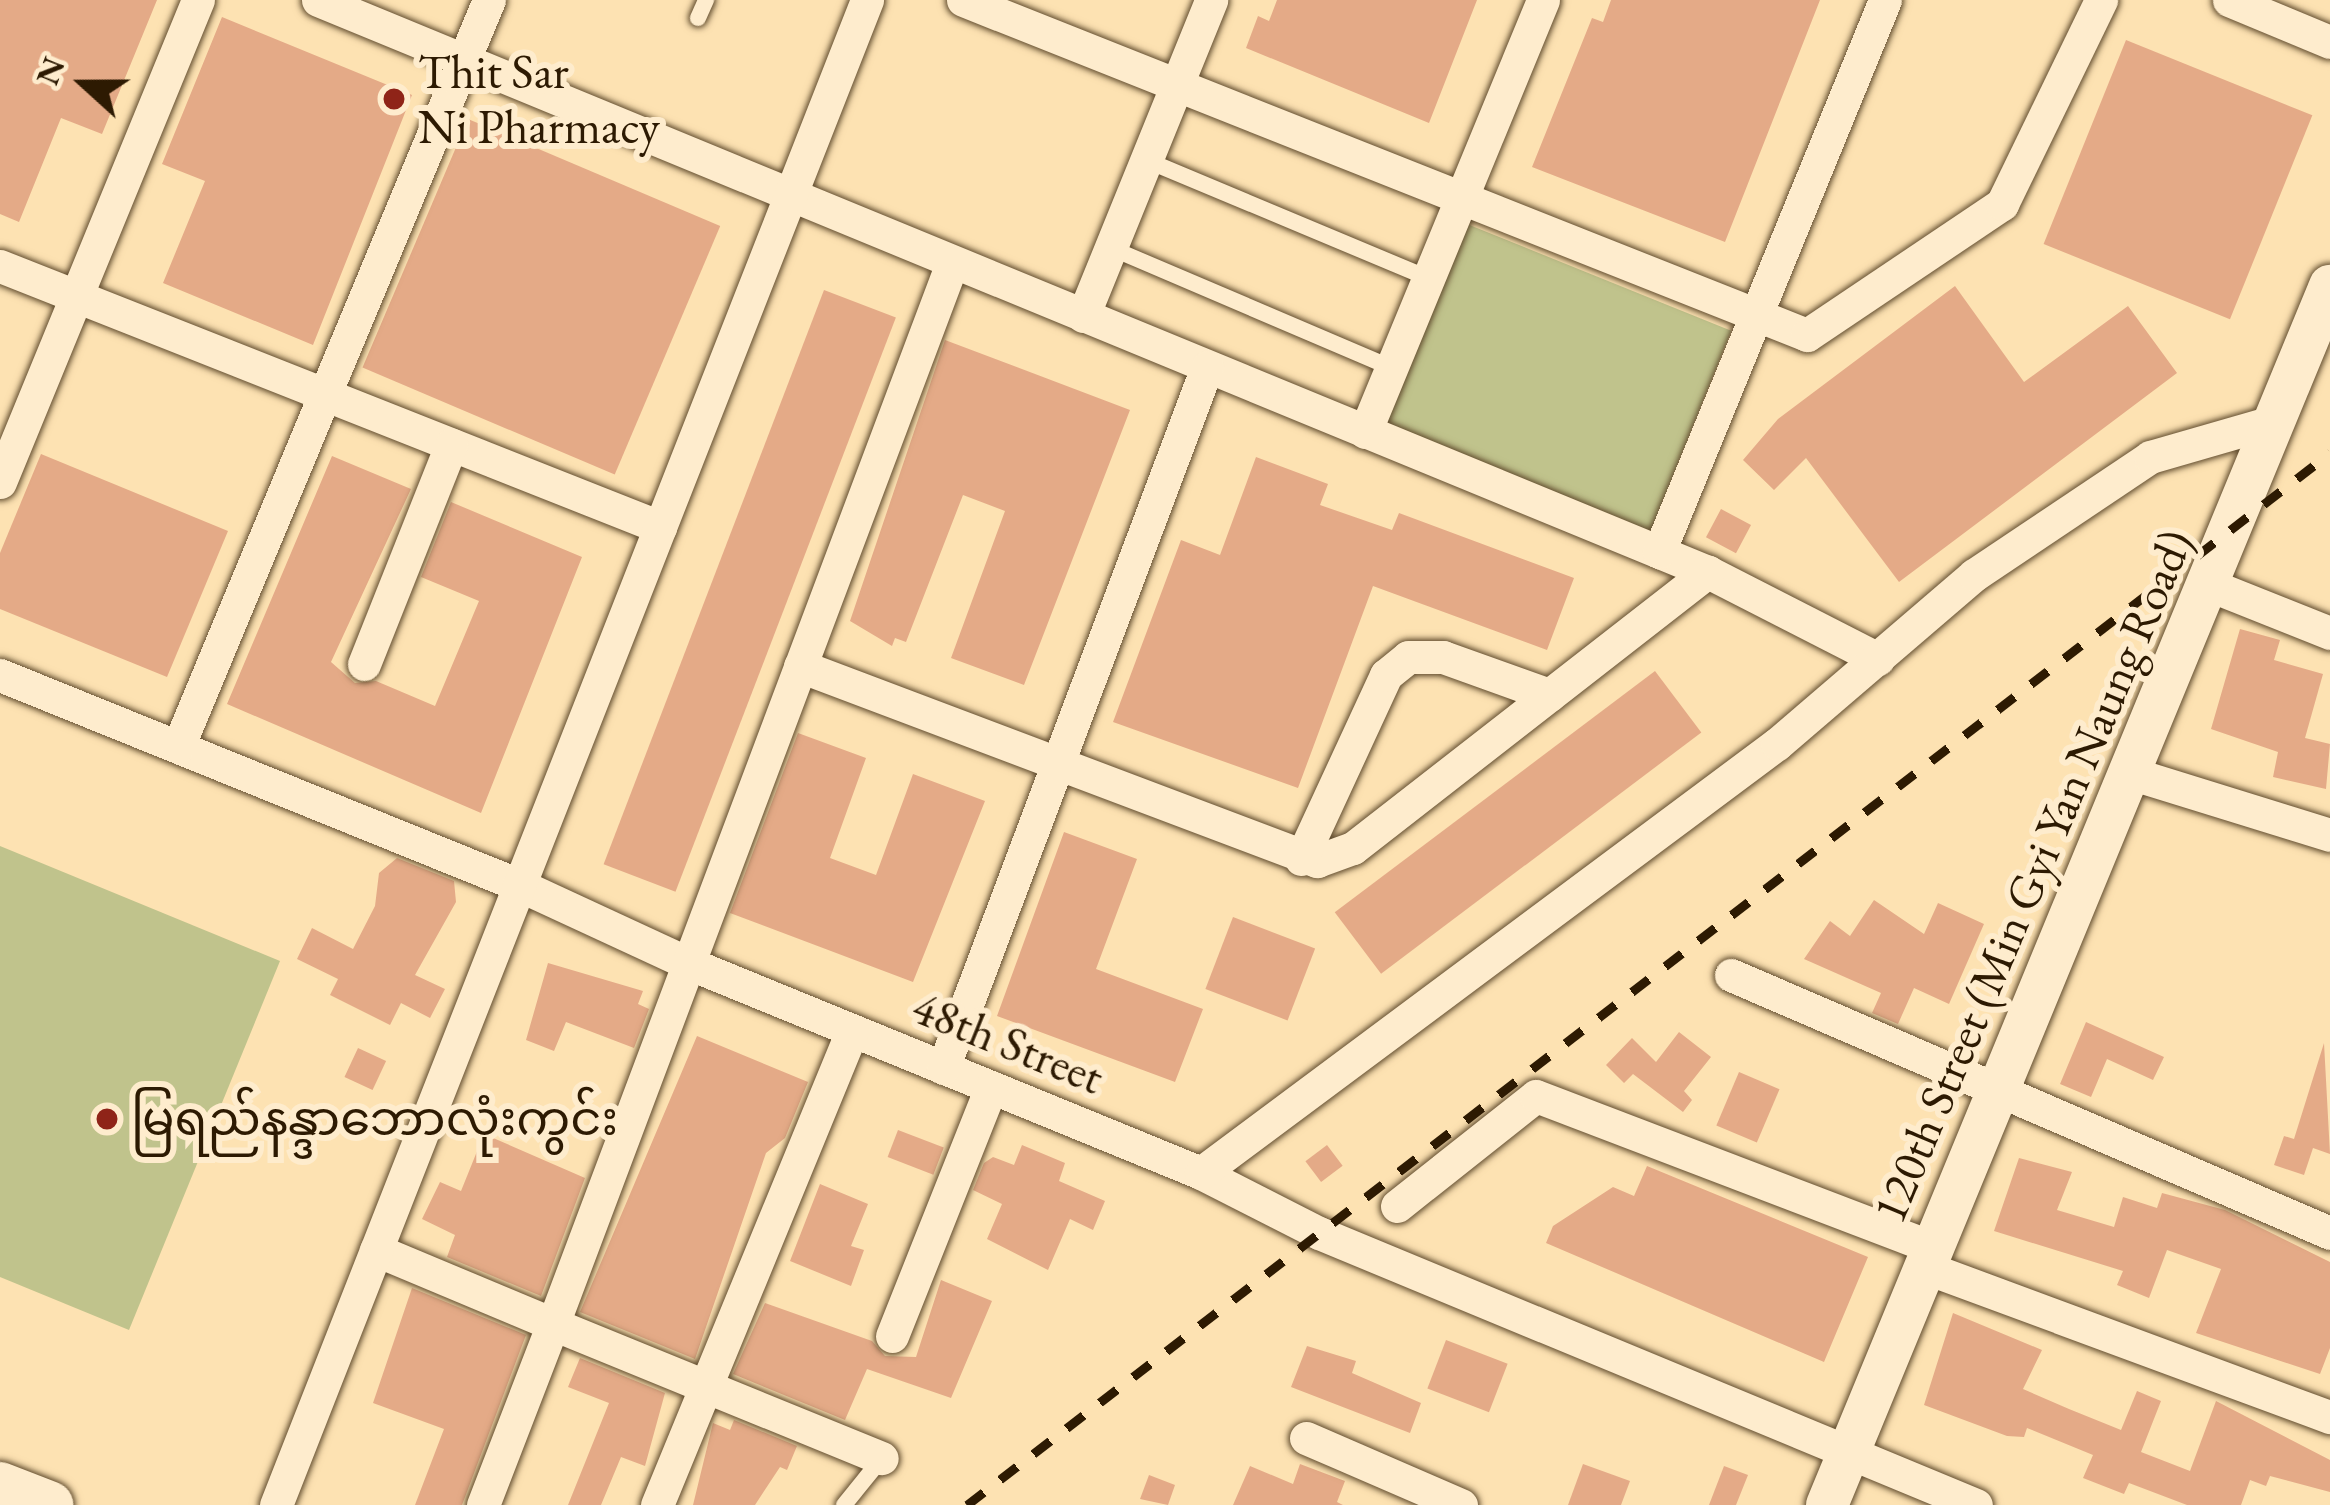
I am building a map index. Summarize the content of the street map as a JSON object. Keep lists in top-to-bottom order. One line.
{"streets":{"street":["120th Street (Min Gyi Yan Naung Road)","48th Street"]},"crossings":[["120th Street (Min Gyi Yan Naung Road)","48th Street"]],"places":["Thit Sar Ni Pharmacy","မြရည်နန္ဒာဘောလုံးကွင်း"],"north":"left"}
